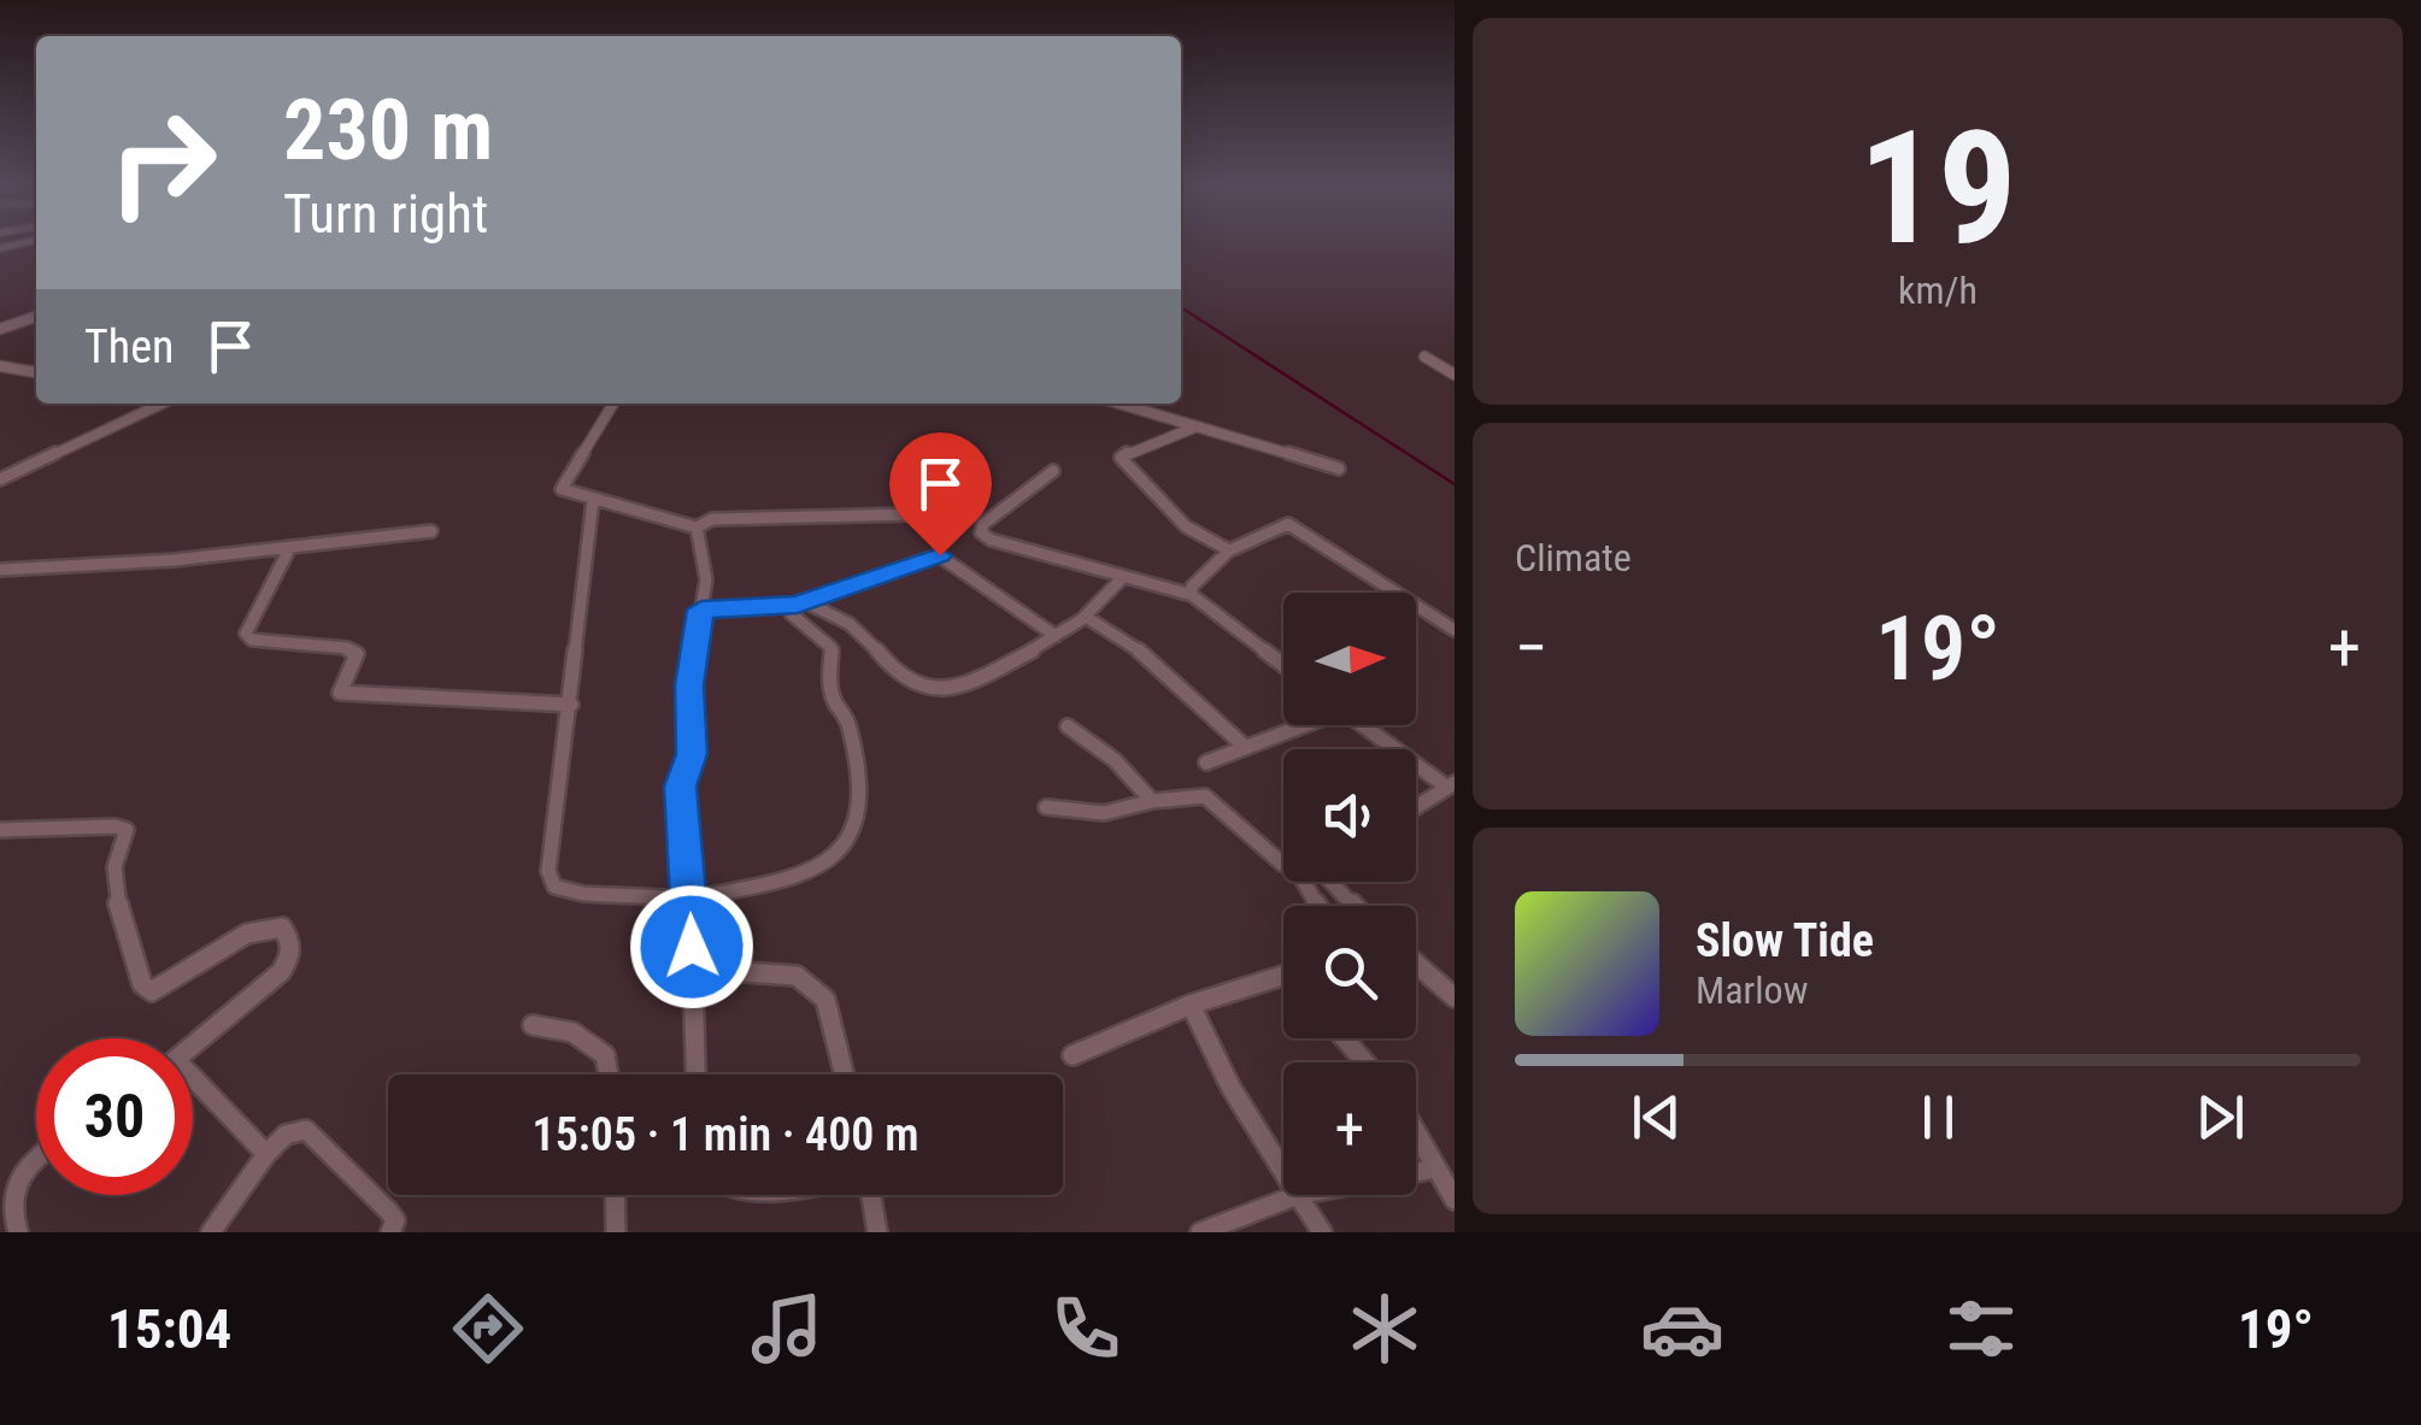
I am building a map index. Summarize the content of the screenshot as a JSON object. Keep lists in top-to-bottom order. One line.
{"north":"right","page":{"tile":[["19","km/h"],"Climate"],"turn":["230 m","Turn right"],"then":"Then","map_buttons":"+","heat":["−","19°","+"],"song":["Slow Tide","Marlow"],"limit":"30","trip":"15:05 · 1 min · 400 m","tabs":["15:04","19°"]}}
